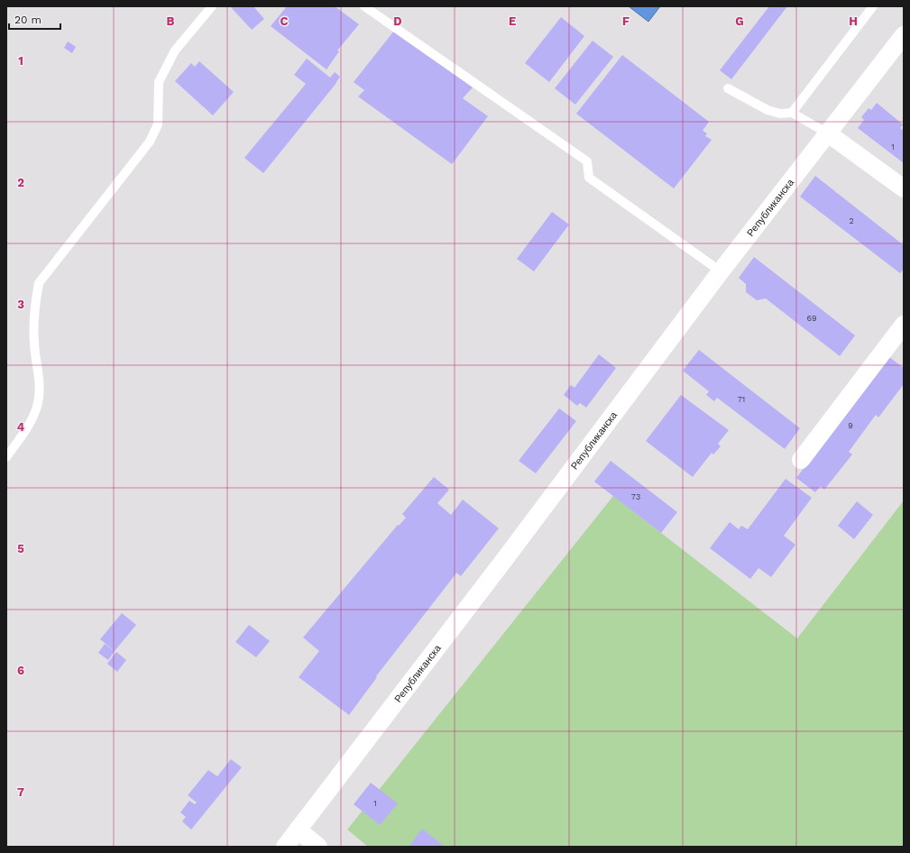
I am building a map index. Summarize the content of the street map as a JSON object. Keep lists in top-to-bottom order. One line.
{"streets":{"street":["Републиканска"]},"house_numbers":["1","2","69","71","9","73","1"],"scale_bar":"20 m","grid":{"columns":["B","C","D","E","F","G","H"],"rows":["1","2","3","4","5","6","7"]}}
